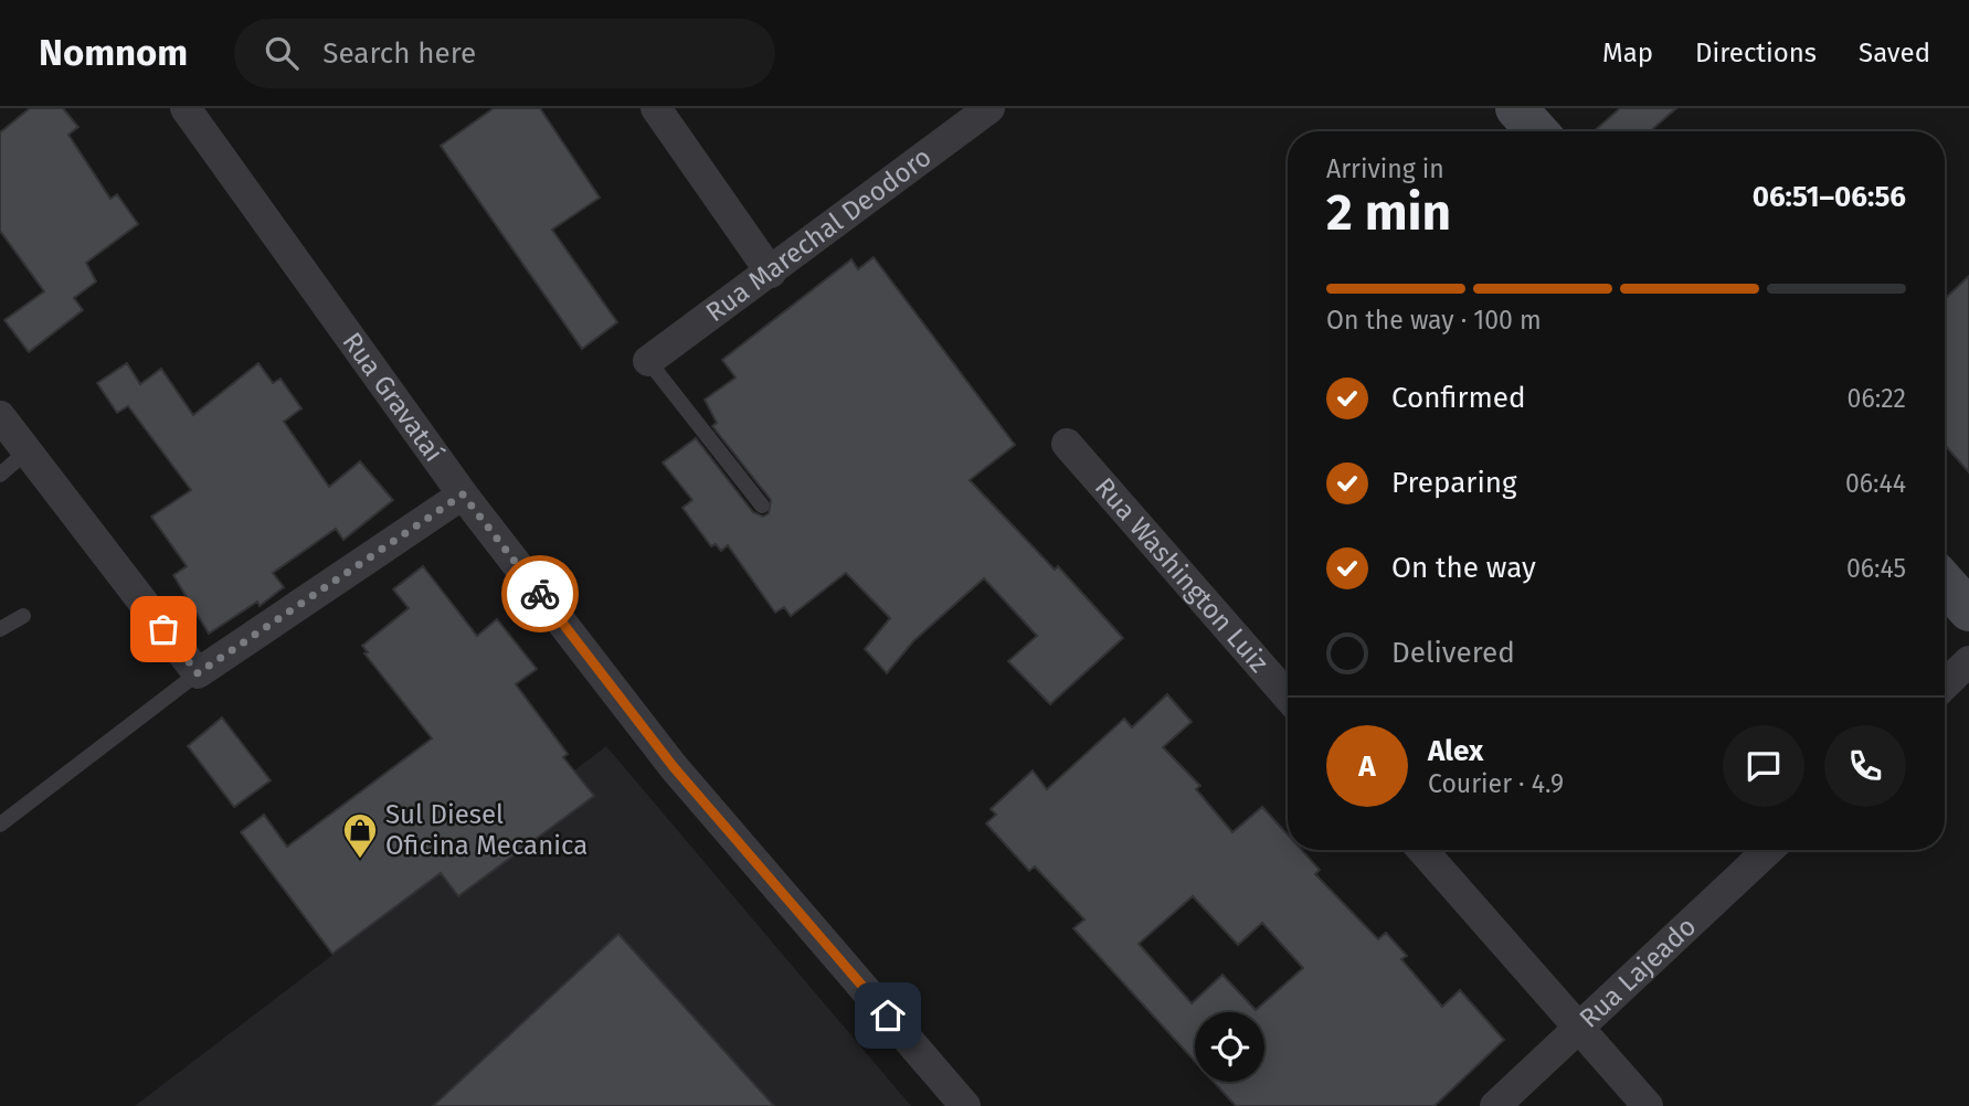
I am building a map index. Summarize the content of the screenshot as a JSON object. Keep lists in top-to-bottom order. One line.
{"streets":{"street":["Rua Marechal Deodoro","Rua Gravataí","Rua Washington Luiz","Rua Lajeado"]},"places":{"shop":["Sul Diesel Oficina Mecanica"]},"page":{"header":"Nomnom","search":"Search here","nav":["Map","Directions","Saved"],"heading":["2 min","Arriving in","06:51–06:56"],"panel":["Alex","Courier · 4.9"],"bar":"On the way · 100 m","list":[["Confirmed","06:22"],["Preparing","06:44"],["On the way","06:45"],"Delivered"],"round":"A"}}
